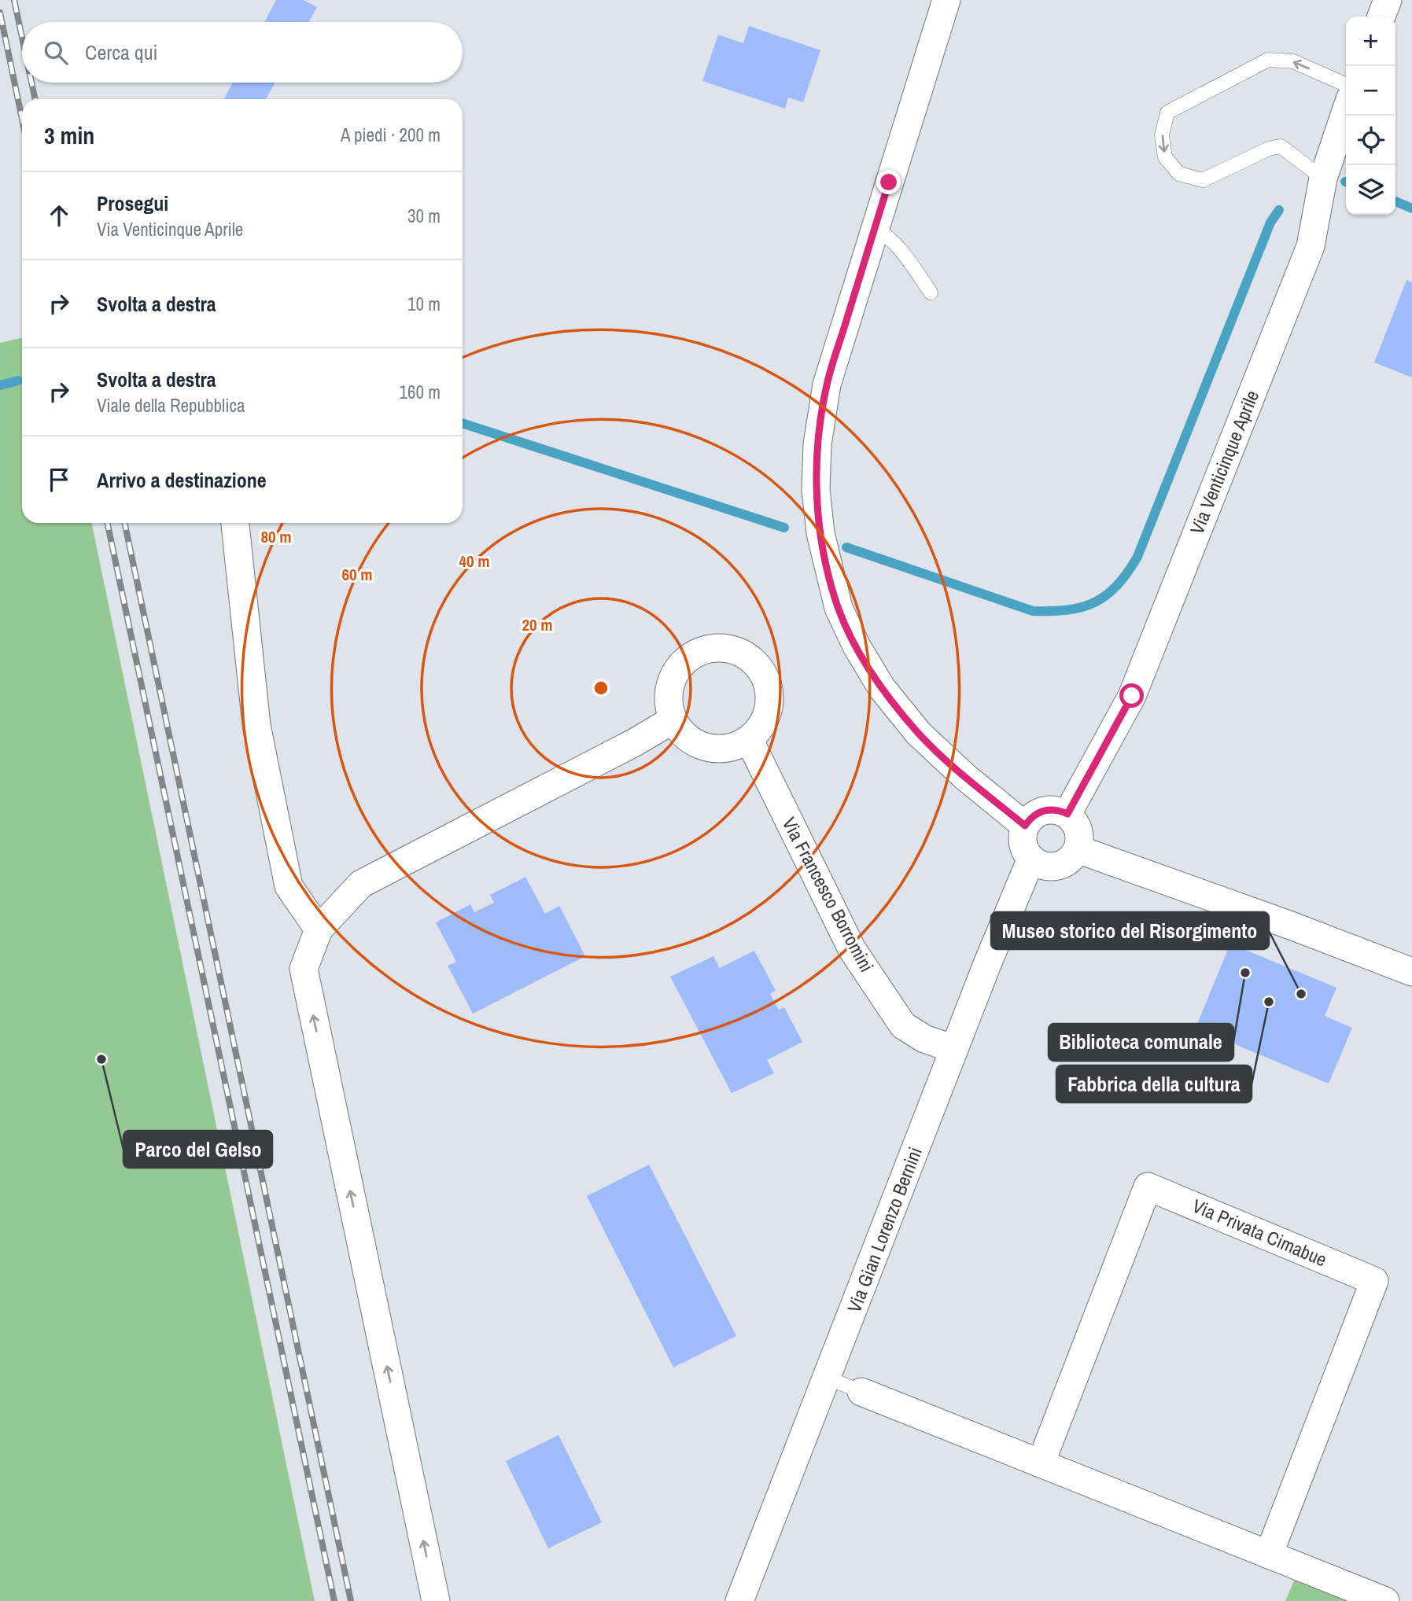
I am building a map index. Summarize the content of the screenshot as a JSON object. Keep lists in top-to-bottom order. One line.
{"streets":{"street":["Via Venticinque Aprile","Via Francesco Borromini","Via Gian Lorenzo Bernini","Via Privata Cimabue"]},"crossings":[["Via Venticinque Aprile","Via Gian Lorenzo Bernini"],["Via Francesco Borromini","Via Gian Lorenzo Bernini"]],"places":["Biblioteca comunale","Museo storico del Risorgimento","Fabbrica della cultura","Parco del Gelso"],"page":{"map_buttons":["+","−"],"search":"Cerca qui","heading":["3 min","A piedi · 200 m"],"list":[["Prosegui","Via Venticinque Aprile","30 m"],["Svolta a destra","10 m"],["Svolta a destra","Viale della Repubblica","160 m"],"Arrivo a destinazione"]},"rings":["80 m","40 m","60 m","20 m"]}
